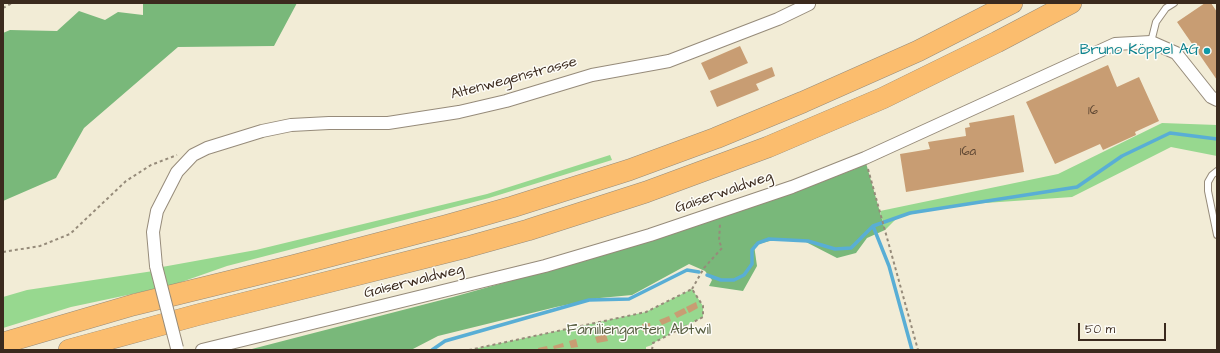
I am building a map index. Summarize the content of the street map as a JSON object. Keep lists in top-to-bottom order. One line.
{"streets":{"street":["Altenwegenstrasse","Gaiserwaldweg"]},"parks":["Familiengarten Abtwil"],"places":["Bruno Köppel AG"],"house_numbers":["16","16a"],"scale_bar":"50 m"}
